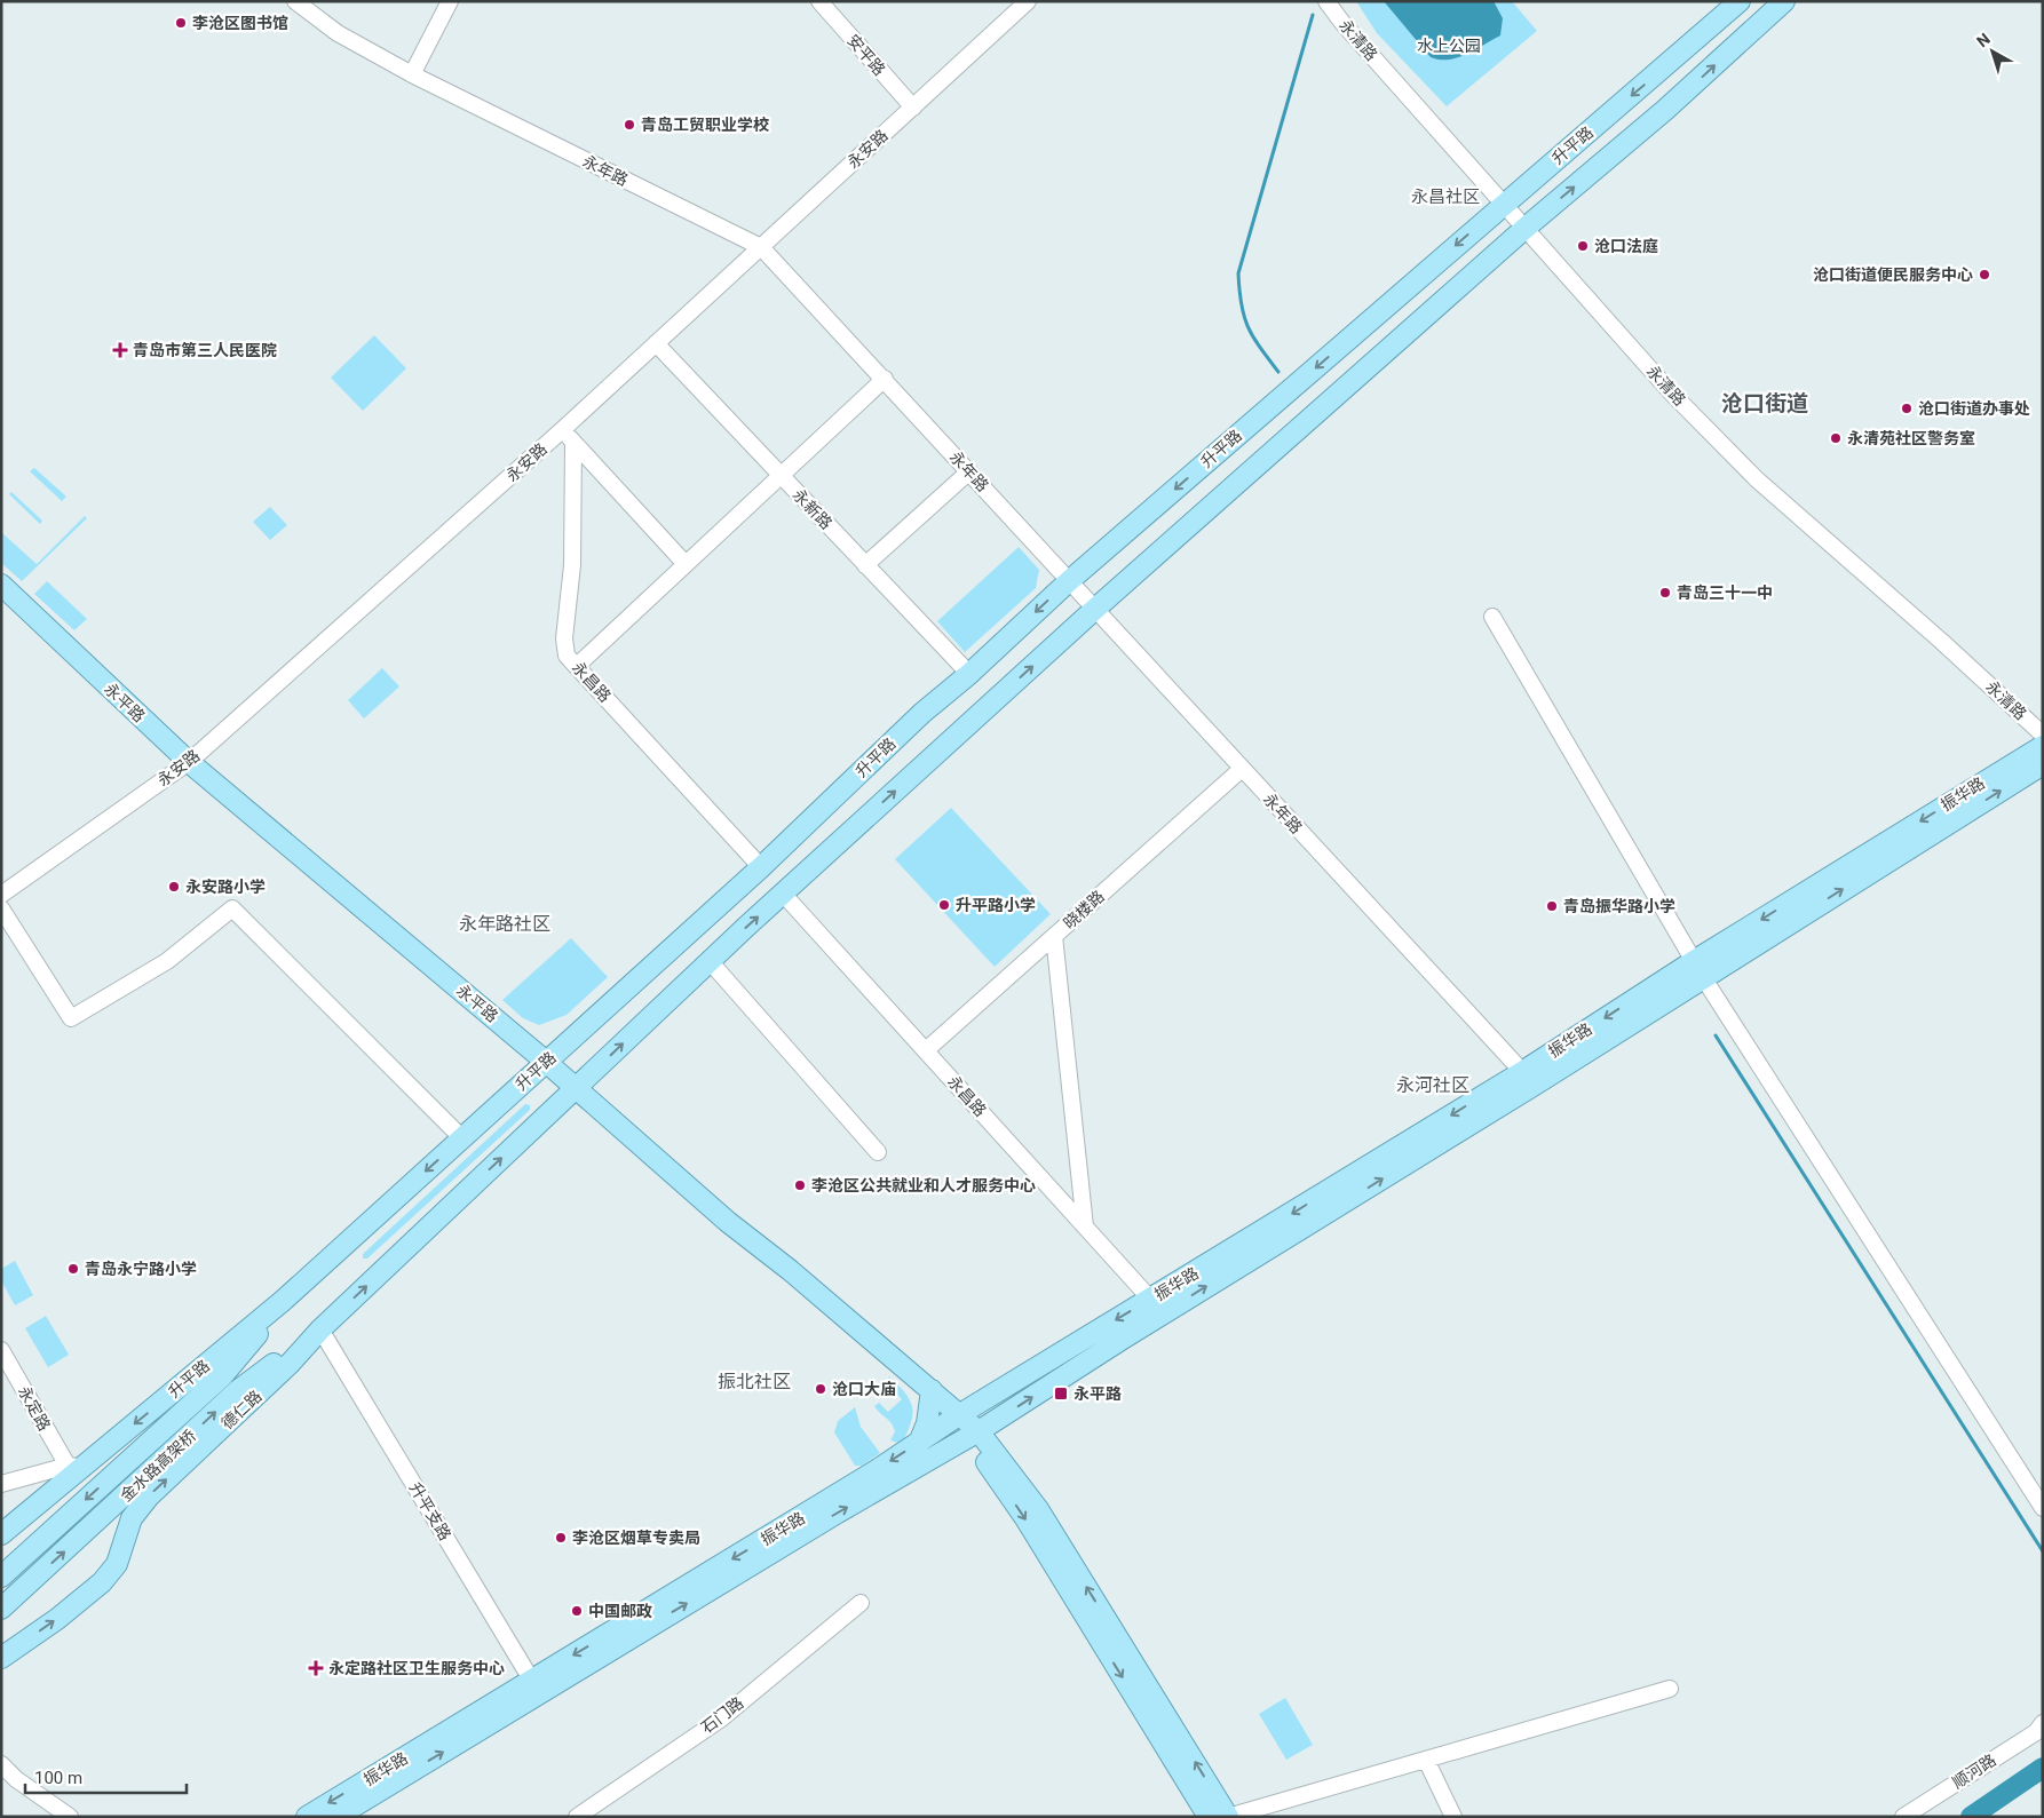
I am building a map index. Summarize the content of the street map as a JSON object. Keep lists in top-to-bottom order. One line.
{"streets":{"main road":["升平路","永平路","振华路","德仁路","金水路高架桥"],"street":["永清路","安平路","永安路","永年路","永新路","永昌路","晓楼路","永定路","升平支路","石门路","顺河路"]},"crossings":[["永清路","升平路"],["安平路","永安路"],["升平路","永年路"],["升平路","永新路"],["升平路","永昌路"],["升平路","永平路"],["升平路","永定路"],["升平路","德仁路"],["升平路","金水路高架桥"],["升平路","升平支路"],["永安路","永年路"],["永安路","永新路"],["永安路","永平路"],["永年路","振华路"],["永年路","晓楼路"],["永昌路","振华路"],["永昌路","晓楼路"],["永平路","振华路"],["振华路","升平支路"],["德仁路","金水路高架桥"],["德仁路","升平支路"],["金水路高架桥","升平支路"]],"one_way":["德仁路"],"districts":["永昌社区","沧口街道","永年路社区","永河社区","振北社区"],"parks":["水上公园"],"places":{"other":["李沧区图书馆","青岛工贸职业学校","沧口法庭","沧口街道便民服务中心","沧口街道办事处","永清苑社区警务室","青岛三十一中","永安路小学","升平路小学","青岛振华路小学","李沧区公共就业和人才服务中心","青岛永宁路小学","沧口大庙","李沧区烟草专卖局","中国邮政"],"health":["青岛市第三人民医院","永定路社区卫生服务中心"],"transit":["永平路"]},"scale_bar":"100 m","north":"top left"}
